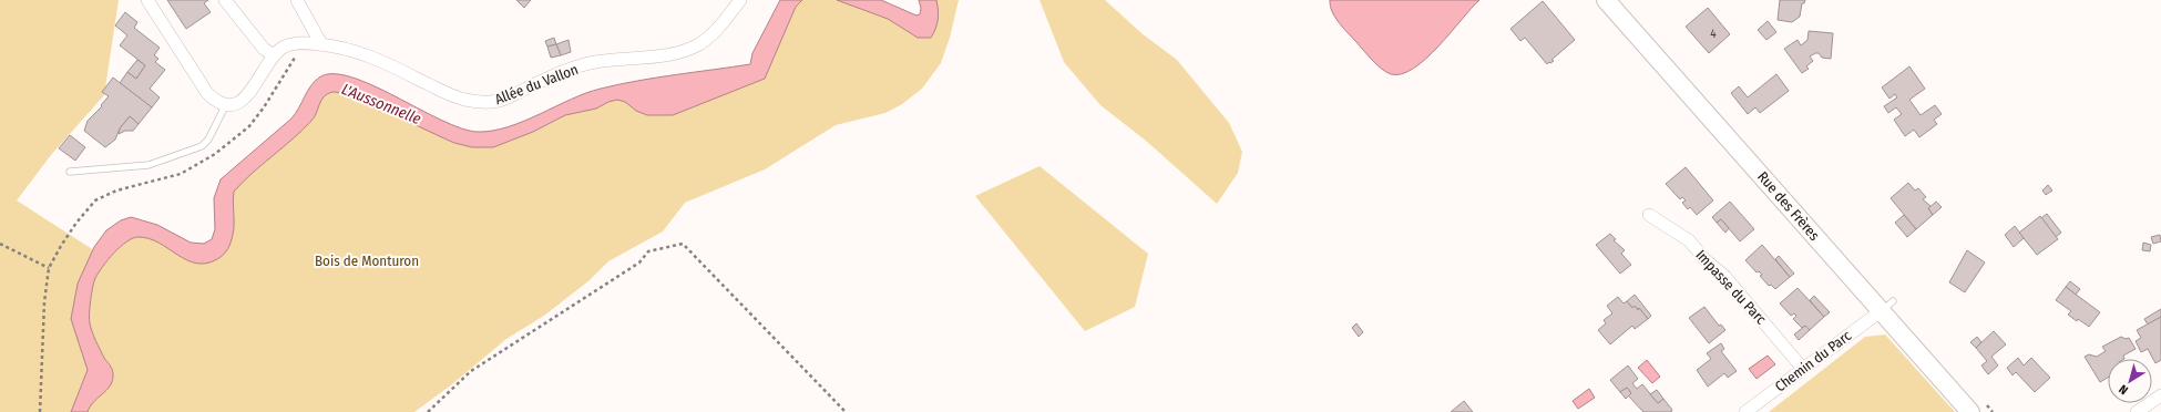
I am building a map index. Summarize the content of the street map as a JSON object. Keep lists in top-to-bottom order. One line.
{"streets":{"main road":["Rue des Frères"],"street":["Allée du Vallon","Impasse du Parc","Chemin du Parc"]},"crossings":[["Rue des Frères","Chemin du Parc"],["Impasse du Parc","Chemin du Parc"]],"water":["L'Aussonnelle"],"parks":["Bois de Monturon"],"house_numbers":["4"],"north":"bottom left"}
